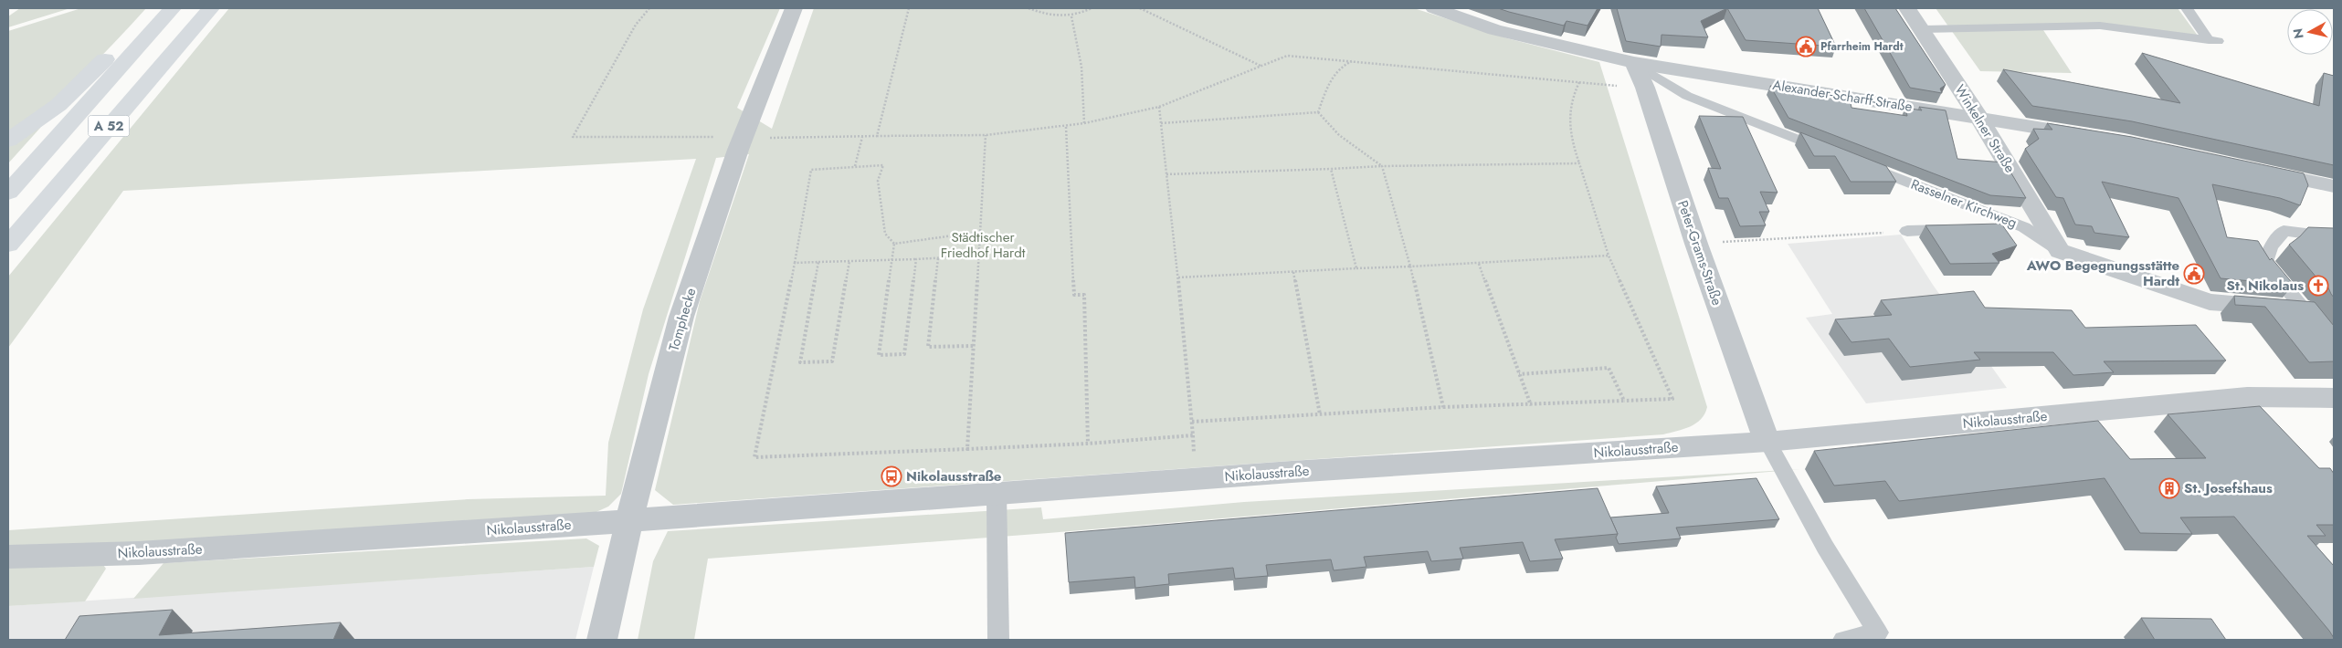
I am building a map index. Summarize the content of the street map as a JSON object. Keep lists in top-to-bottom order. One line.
{"streets":{"highway":["A 52"],"street":["Alexander-Scharff-Straße","Winkelner Straße","Rasselner Kirchweg","Peter-Grams-Straße","Tomphecke","Nikolausstraße"]},"crossings":[["Alexander-Scharff-Straße","Winkelner Straße"],["Alexander-Scharff-Straße","Peter-Grams-Straße"],["Winkelner Straße","Rasselner Kirchweg"],["Peter-Grams-Straße","Nikolausstraße"],["Tomphecke","Nikolausstraße"]],"parks":["Städtischer Friedhof Hardt"],"places":{"public building":["Pfarrheim Hardt","AWO Begegnungsstätte Hardt"],"church":["St. Nikolaus"],"bus stop":["Nikolausstraße"],"building":["St. Josefshaus"]},"north":"left"}
